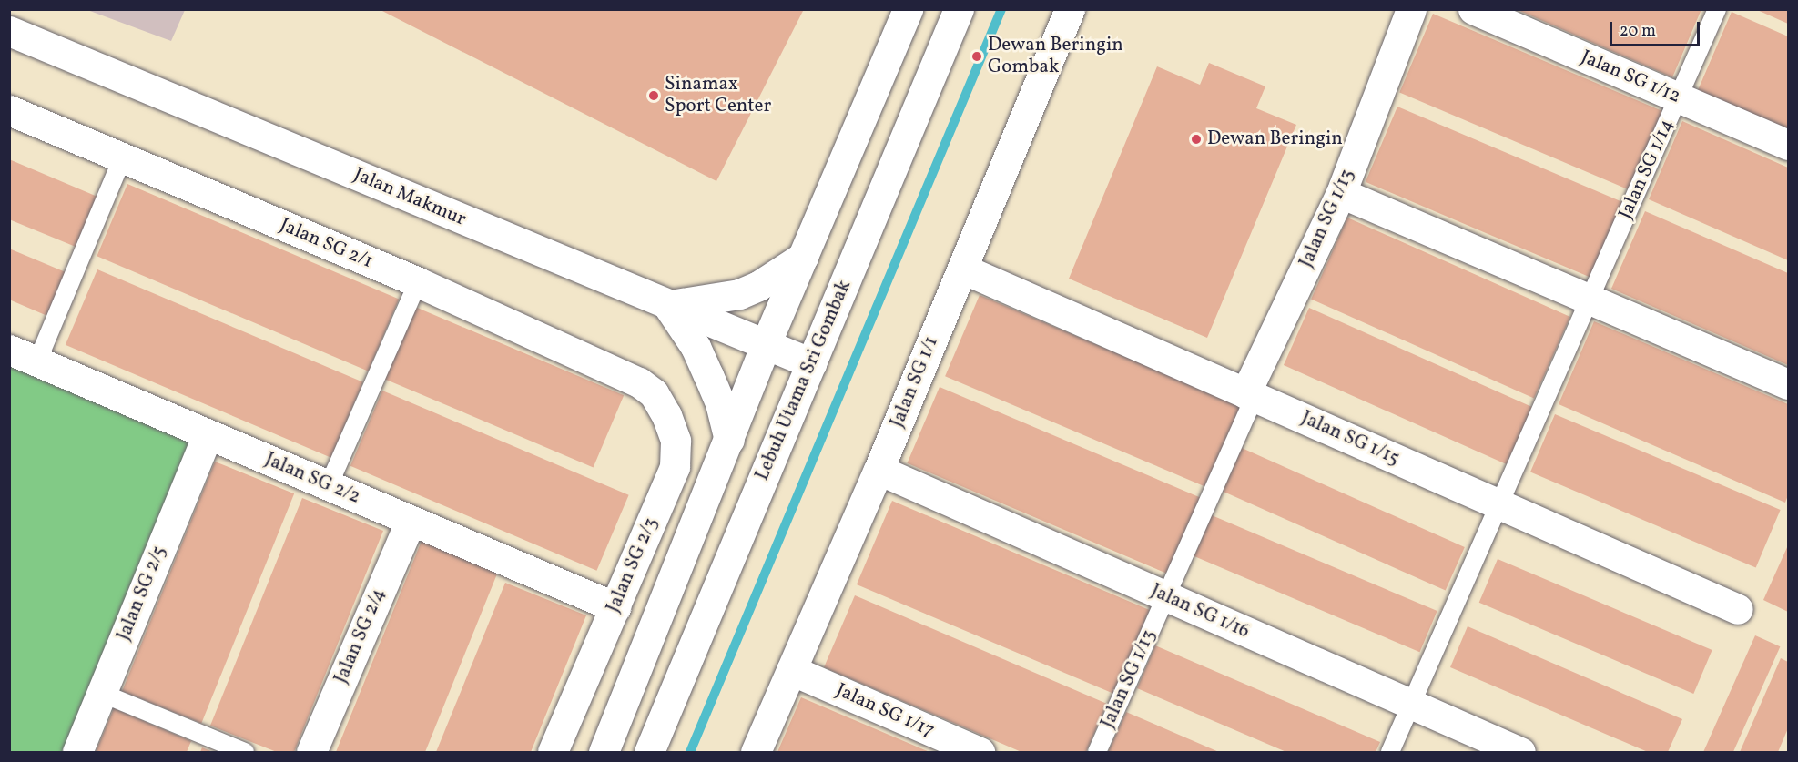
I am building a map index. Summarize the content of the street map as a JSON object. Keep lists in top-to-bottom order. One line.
{"streets":{"street":["Jalan SG 1/12","Jalan Makmur","Jalan SG 1/13","Jalan SG 2/1","Lebuh Utama Sri Gombak","Jalan SG 1/1","Jalan SG 1/15","Jalan SG 2/2","Jalan SG 2/3","Jalan SG 2/5","Jalan SG 1/16","Jalan SG 2/4","Jalan SG 1/17"],"lane":["Jalan SG 1/14"]},"crossings":[["Jalan SG 1/12","Jalan SG 1/14"],["Jalan SG 1/14","Jalan SG 1/15"],["Jalan SG 1/14","Jalan SG 1/16"],["Jalan Makmur","Lebuh Utama Sri Gombak"],["Jalan SG 1/13","Jalan SG 1/15"],["Jalan SG 1/13","Jalan SG 1/16"],["Jalan SG 2/1","Jalan SG 2/3"],["Jalan SG 1/1","Jalan SG 1/15"],["Jalan SG 1/1","Jalan SG 1/16"],["Jalan SG 1/1","Jalan SG 1/17"],["Jalan SG 2/2","Jalan SG 2/3"],["Jalan SG 2/2","Jalan SG 2/5"],["Jalan SG 2/2","Jalan SG 2/4"]],"places":["Dewan Beringin Gombak","Sinamax Sport Center","Dewan Beringin"],"scale_bar":"20 m"}
